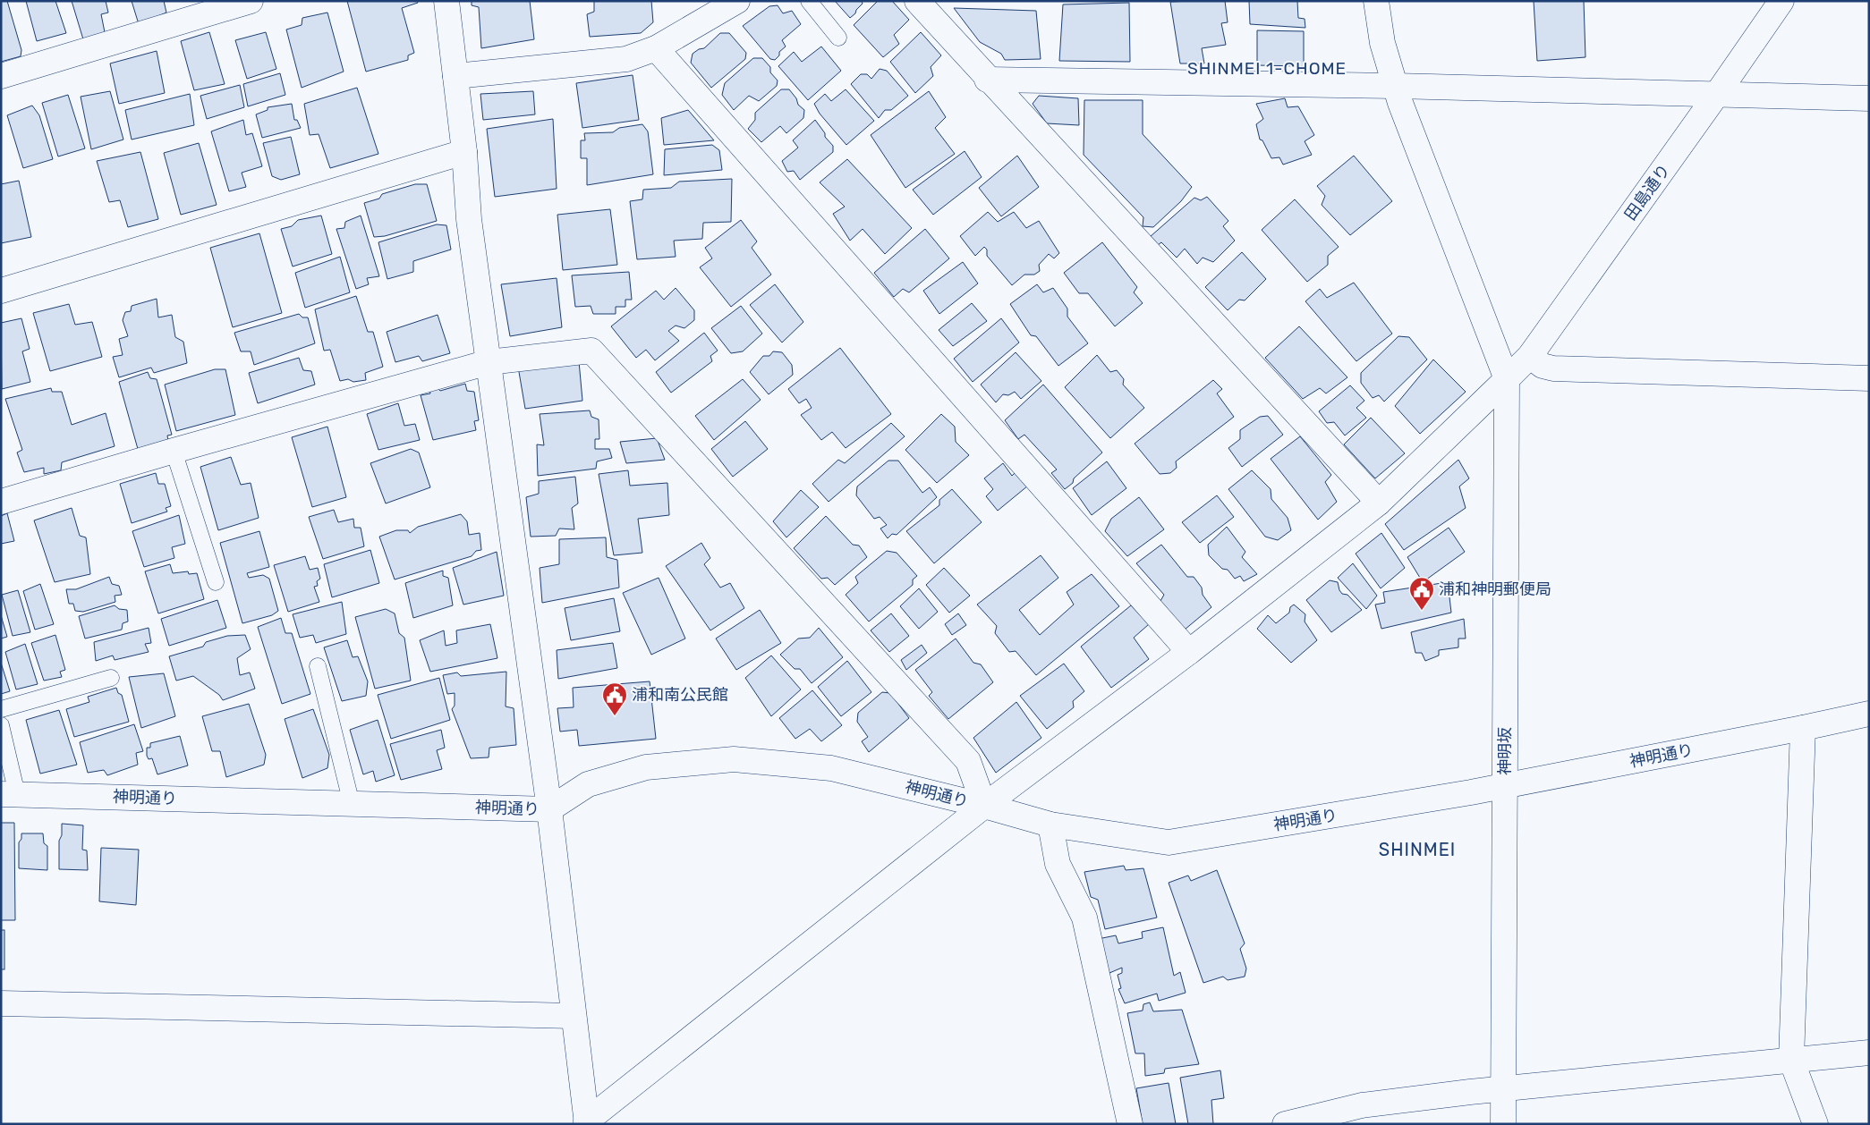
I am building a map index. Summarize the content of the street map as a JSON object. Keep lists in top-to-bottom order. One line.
{"streets":{"street":["田島通り","神明坂","神明通り"]},"crossings":[["田島通り","神明坂"],["田島通り","神明通り"],["神明坂","神明通り"]],"districts":["SHINMEI 1-CHOME","SHINMEI"],"places":{"public building":["浦和神明郵便局","浦和南公民館"]}}
